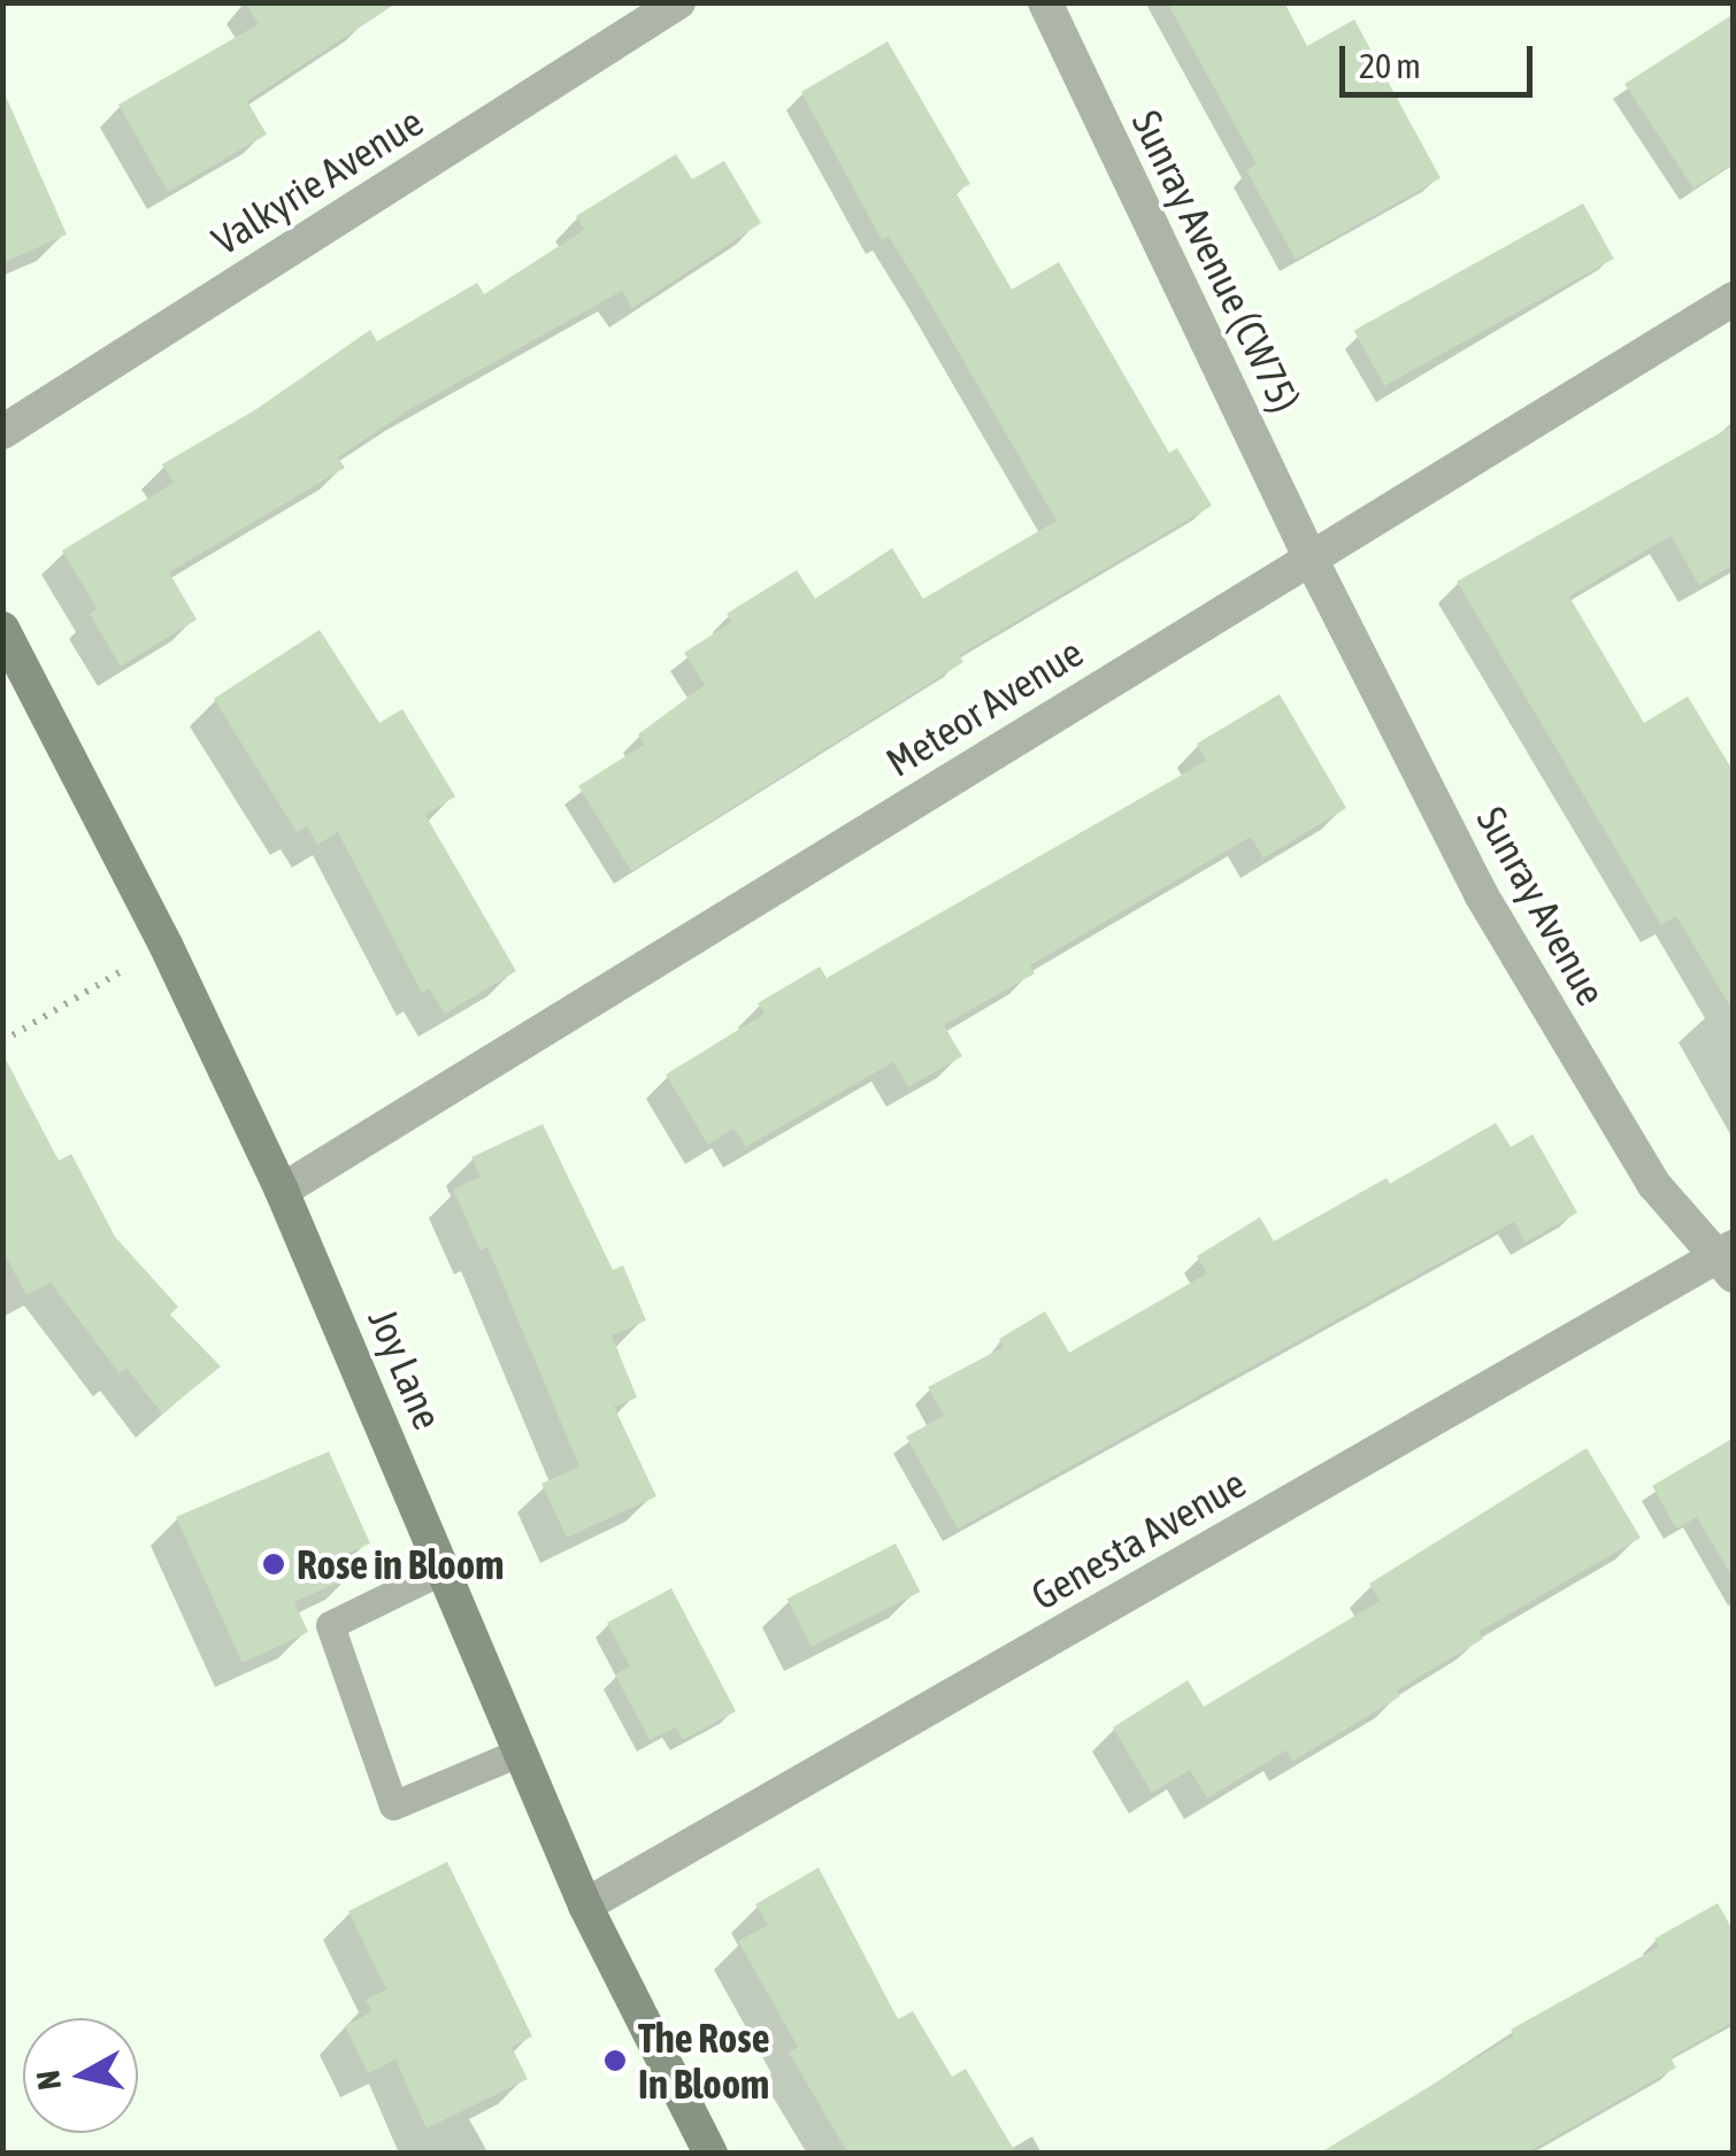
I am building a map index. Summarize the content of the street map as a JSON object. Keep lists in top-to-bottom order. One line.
{"streets":{"street":["Valkyrie Avenue","Sunray Avenue (CW75)","Meteor Avenue","Sunray Avenue","Joy Lane","Genesta Avenue"]},"crossings":[["Sunray Avenue (CW75)","Meteor Avenue"],["Sunray Avenue (CW75)","Sunray Avenue"],["Meteor Avenue","Sunray Avenue"],["Meteor Avenue","Joy Lane"],["Sunray Avenue","Genesta Avenue"],["Joy Lane","Genesta Avenue"]],"places":["Rose in Bloom","The Rose In Bloom"],"scale_bar":"20 m","north":"left"}
